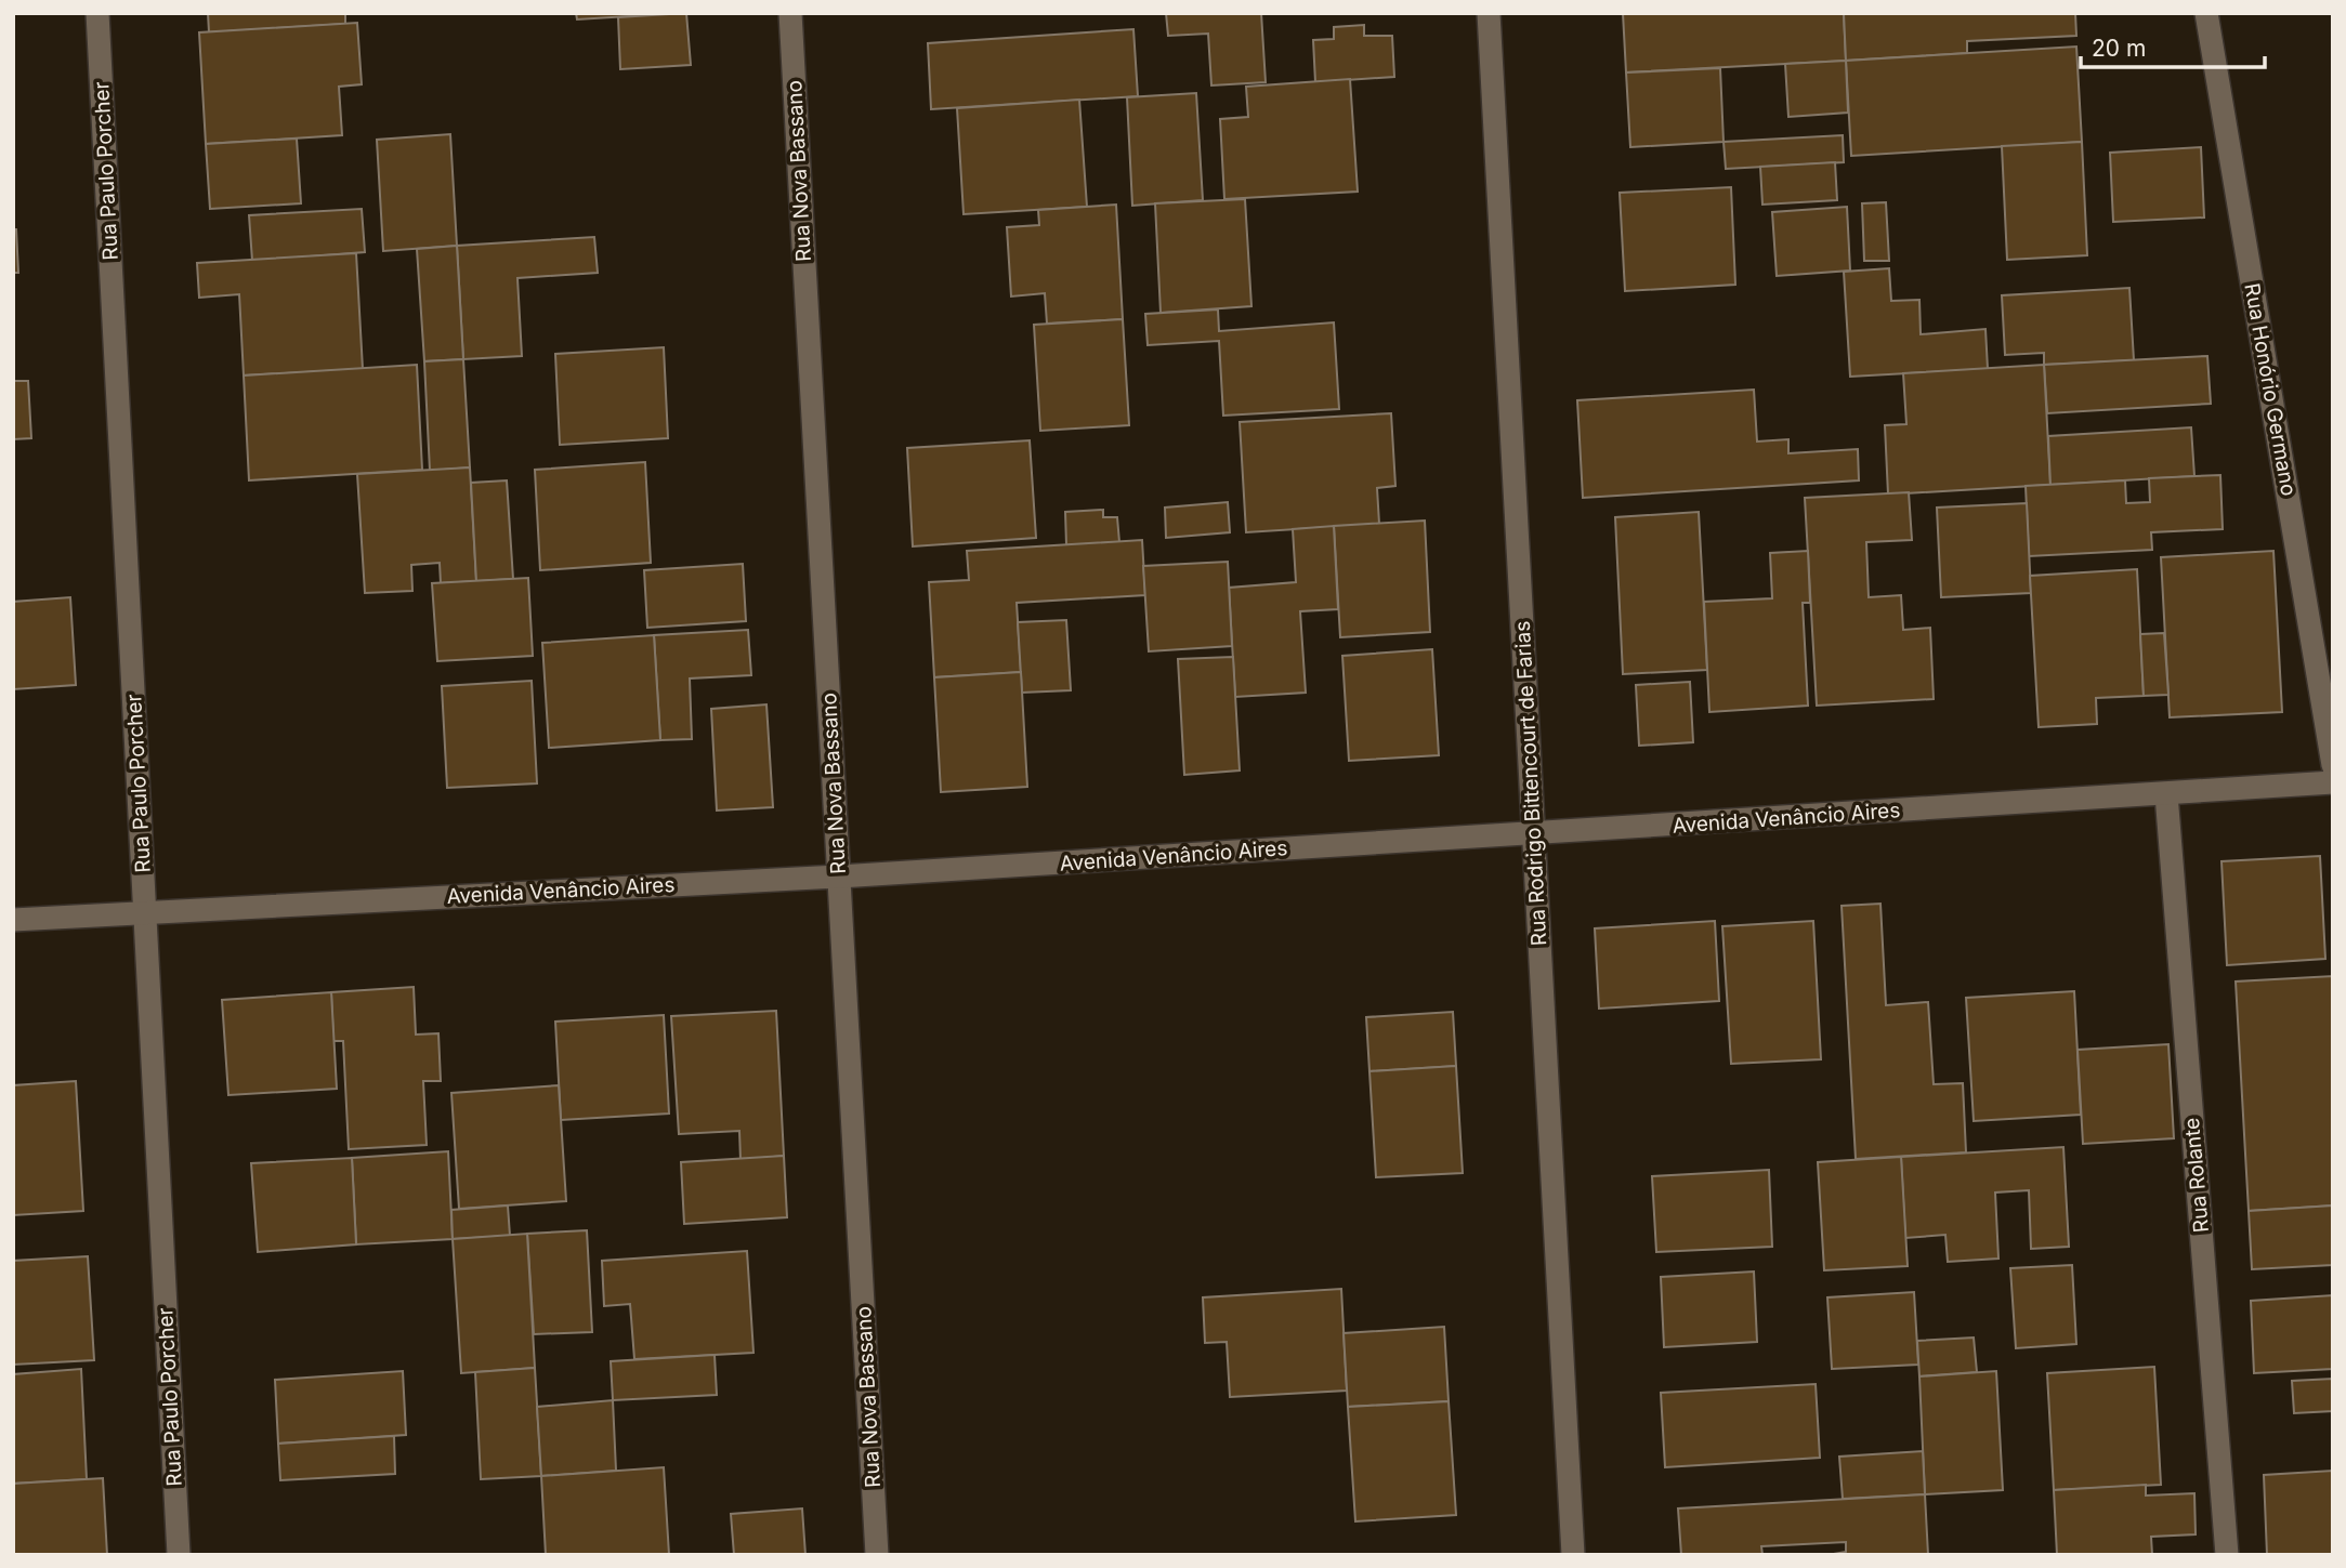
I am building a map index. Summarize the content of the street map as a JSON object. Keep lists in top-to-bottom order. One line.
{"streets":{"street":["Rua Paulo Porcher","Rua Nova Bassano","Rua Honório Germano","Rua Rodrigo Bittencourt de Farias","Avenida Venâncio Aires","Rua Rolante"]},"crossings":[["Rua Paulo Porcher","Avenida Venâncio Aires"],["Rua Nova Bassano","Avenida Venâncio Aires"],["Rua Rodrigo Bittencourt de Farias","Avenida Venâncio Aires"],["Avenida Venâncio Aires","Rua Rolante"]],"scale_bar":"20 m"}
